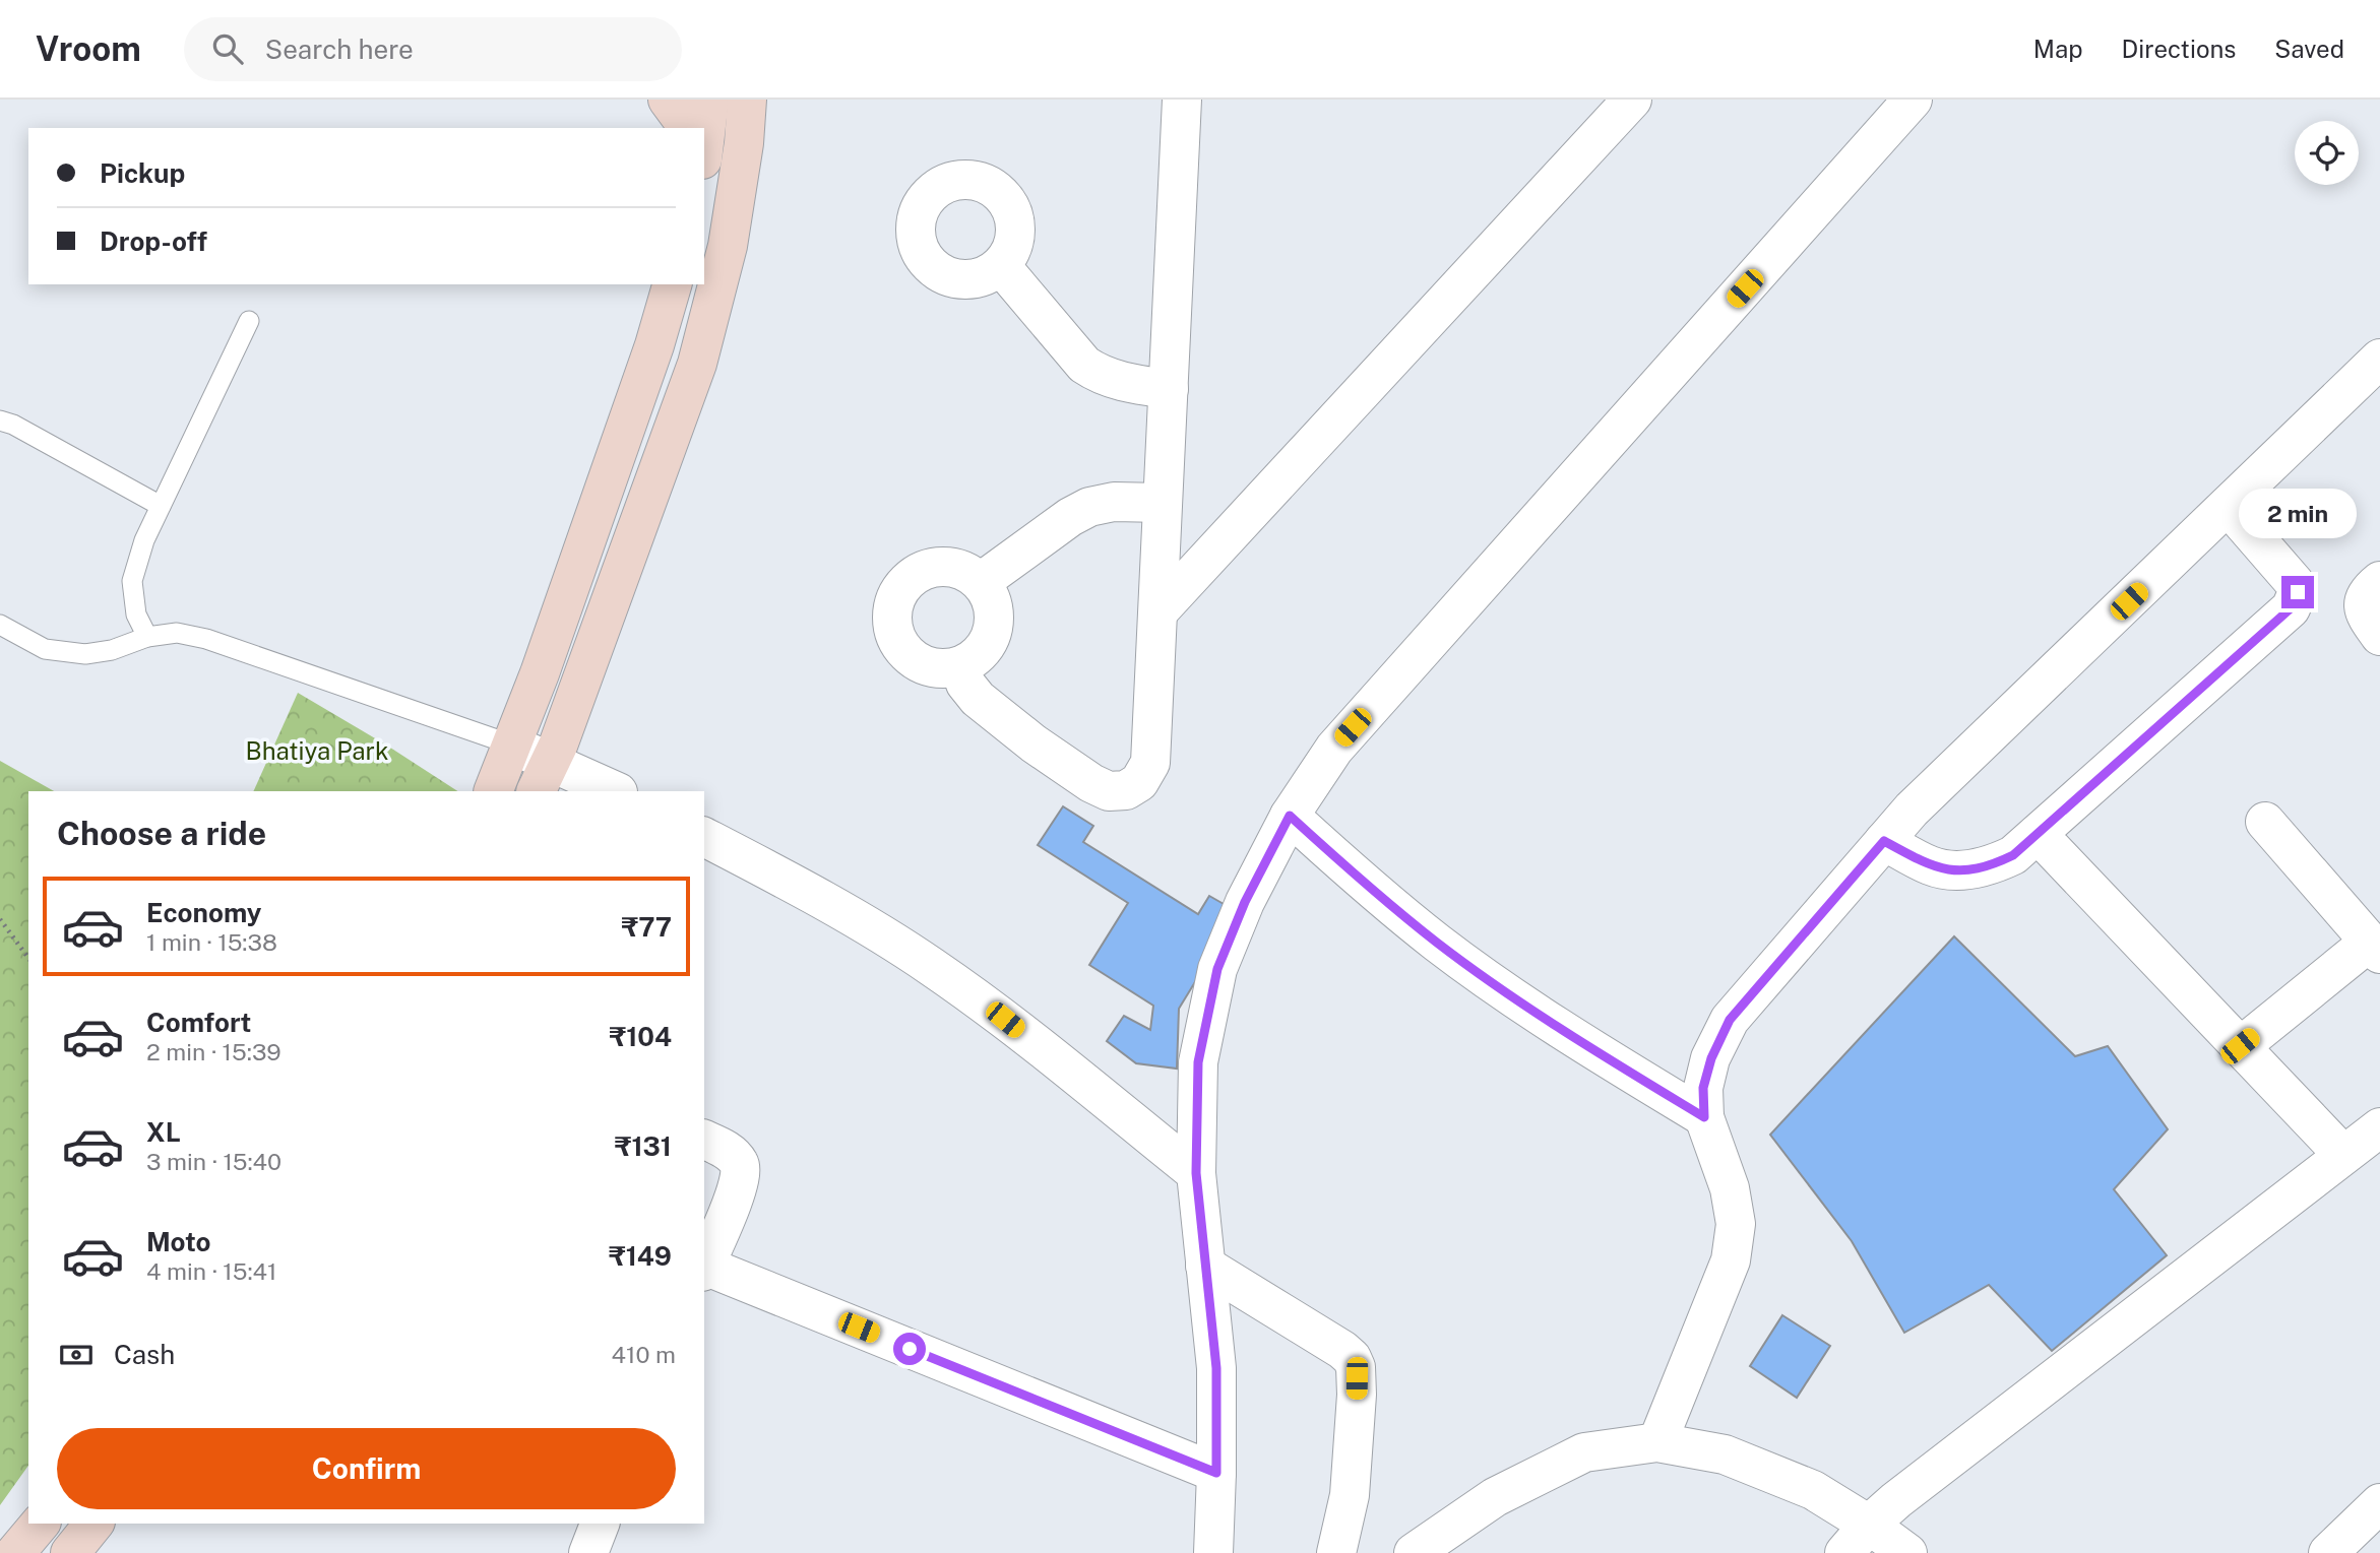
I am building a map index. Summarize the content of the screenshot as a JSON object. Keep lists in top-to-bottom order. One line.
{"parks":["Bhatiya Park"],"page":{"header":"Vroom","search":"Search here","nav":["Map","Directions","Saved"],"banner":["Pickup","Drop-off"],"bubble":"2 min","heading":"Choose a ride","list":[{"name":"Economy","note":"1 min · 15:38","value":"₹77"},{"name":"Comfort","note":"2 min · 15:39","value":"₹104"},{"name":"XL","note":"3 min · 15:40","value":"₹131"},{"name":"Moto","note":"4 min · 15:41","value":"₹149"}],"pay":["Cash","410 m"],"buttons":"Confirm"}}
